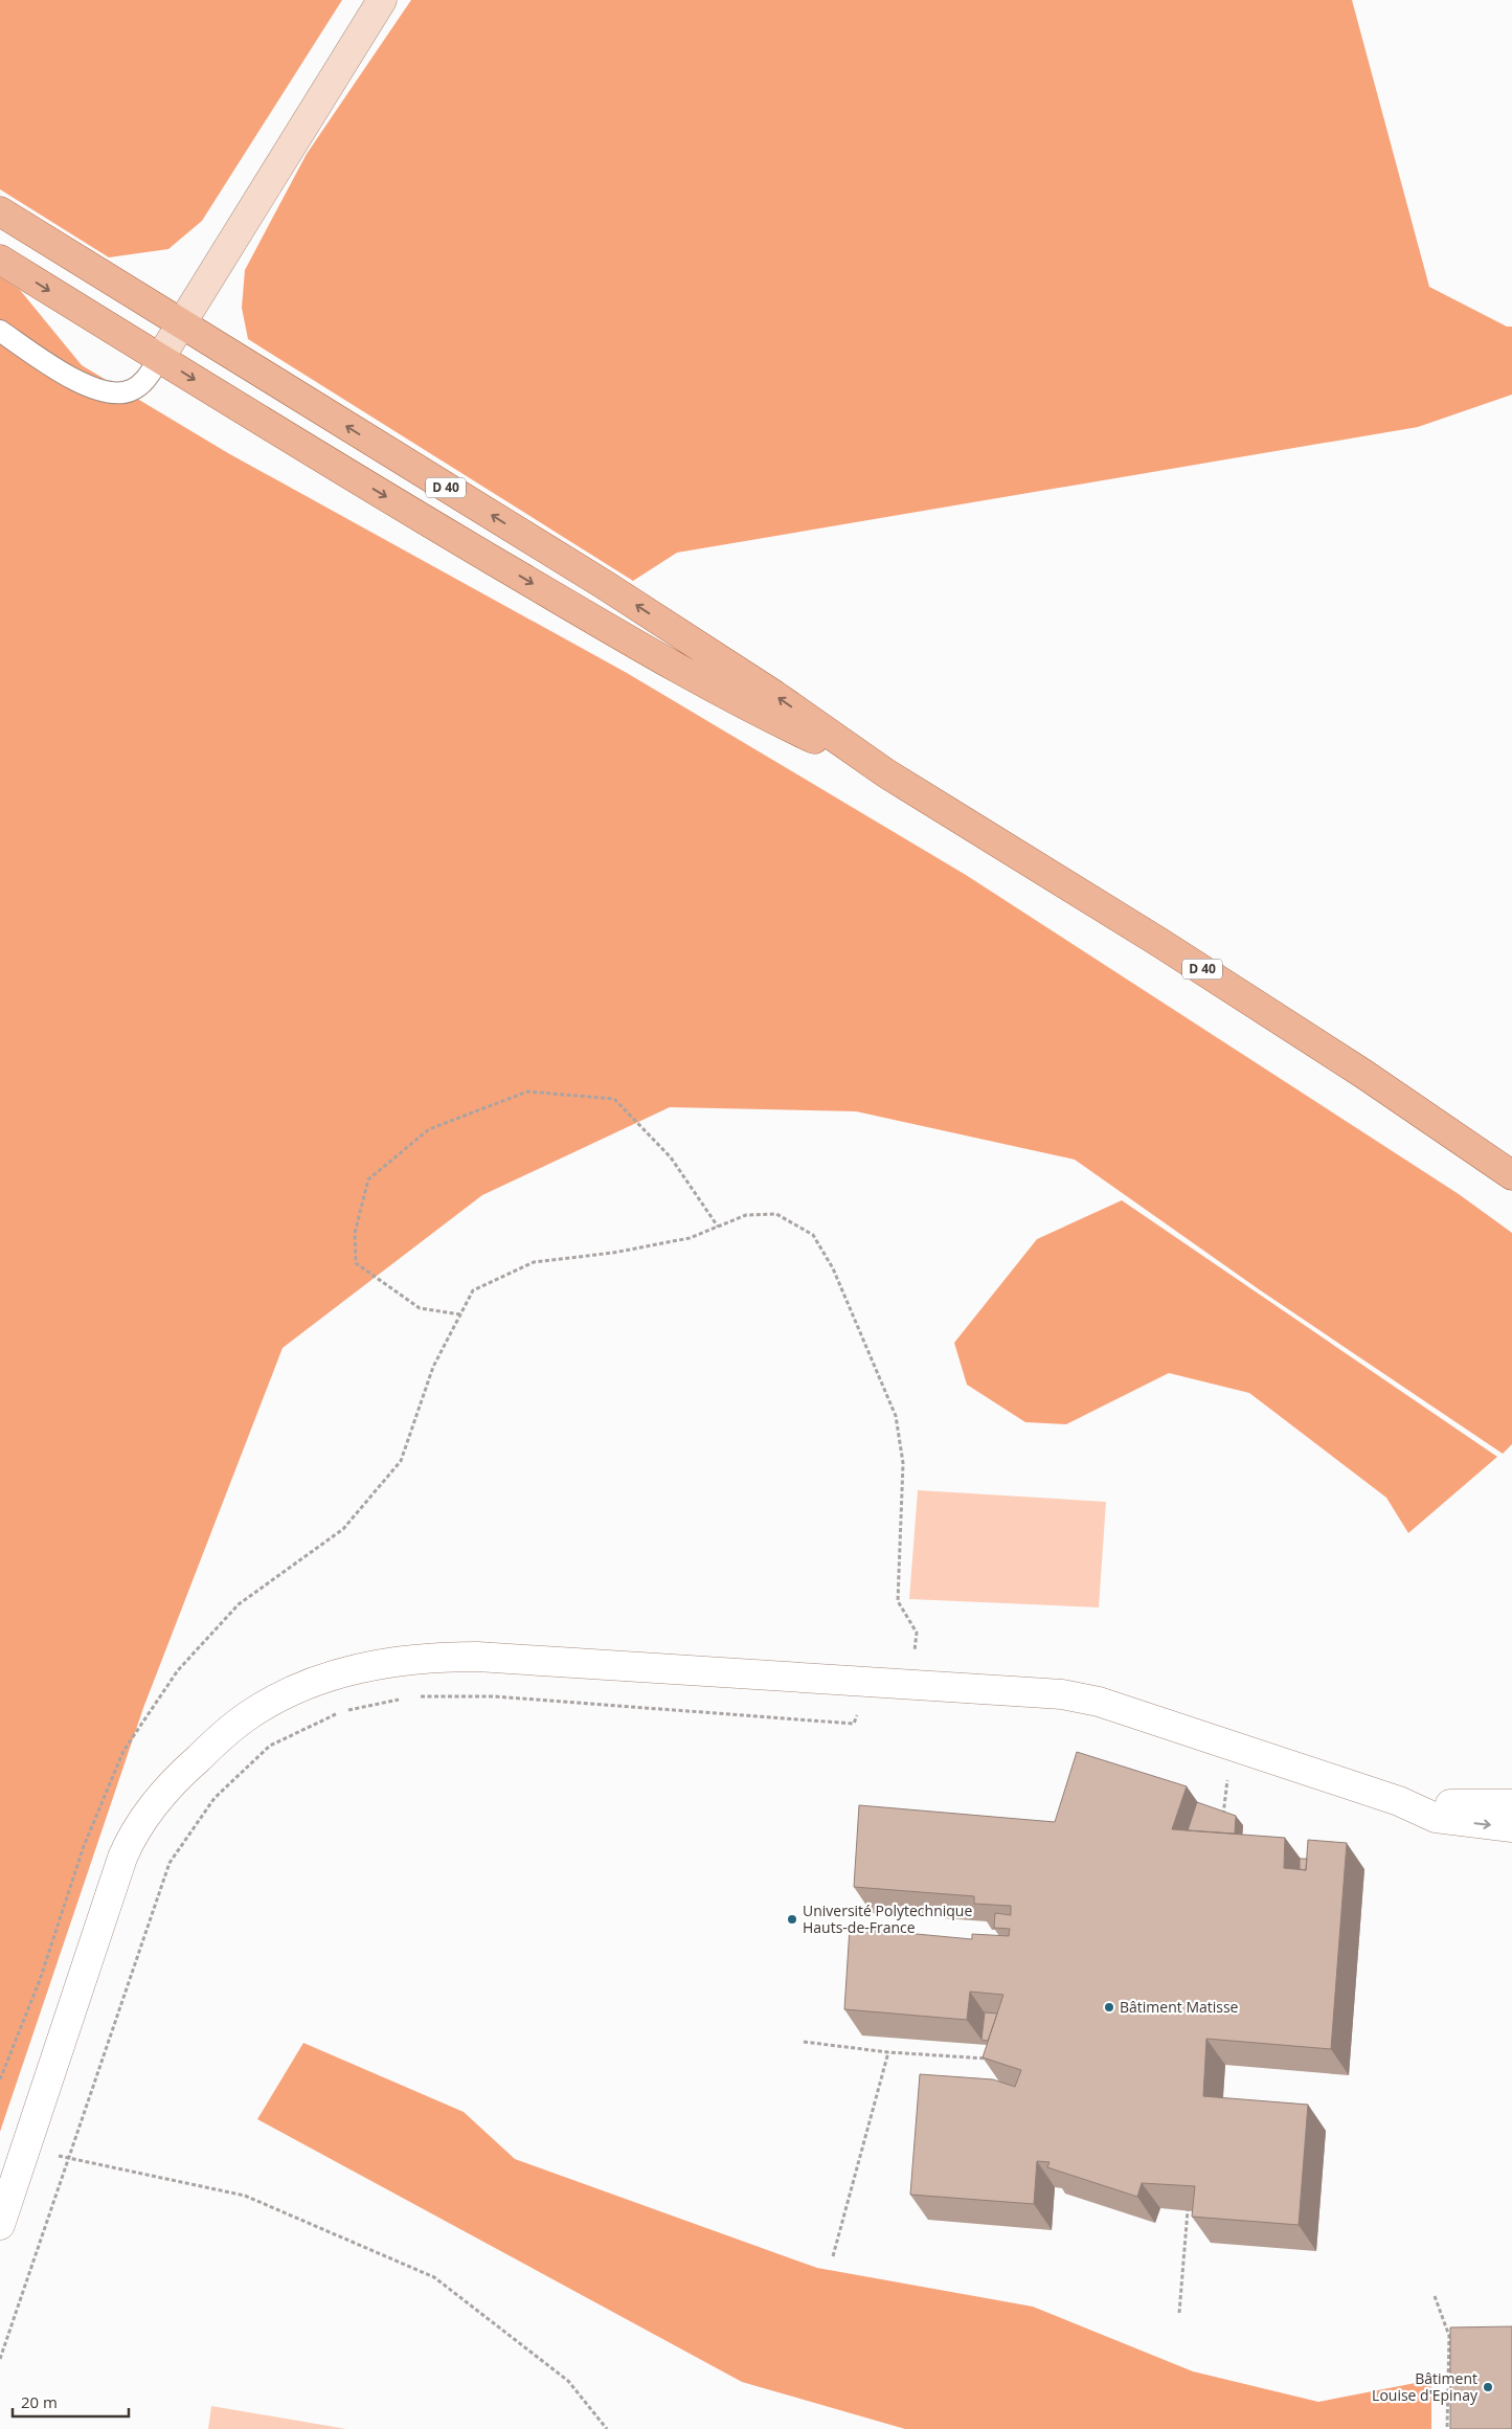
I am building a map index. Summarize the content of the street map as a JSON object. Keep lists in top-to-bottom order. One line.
{"streets":{"main road":["D 40"]},"places":["Université Polytechnique Hauts-de-France","Bâtiment Matisse","Bâtiment Louise d'Epinay"],"scale_bar":"20 m"}
